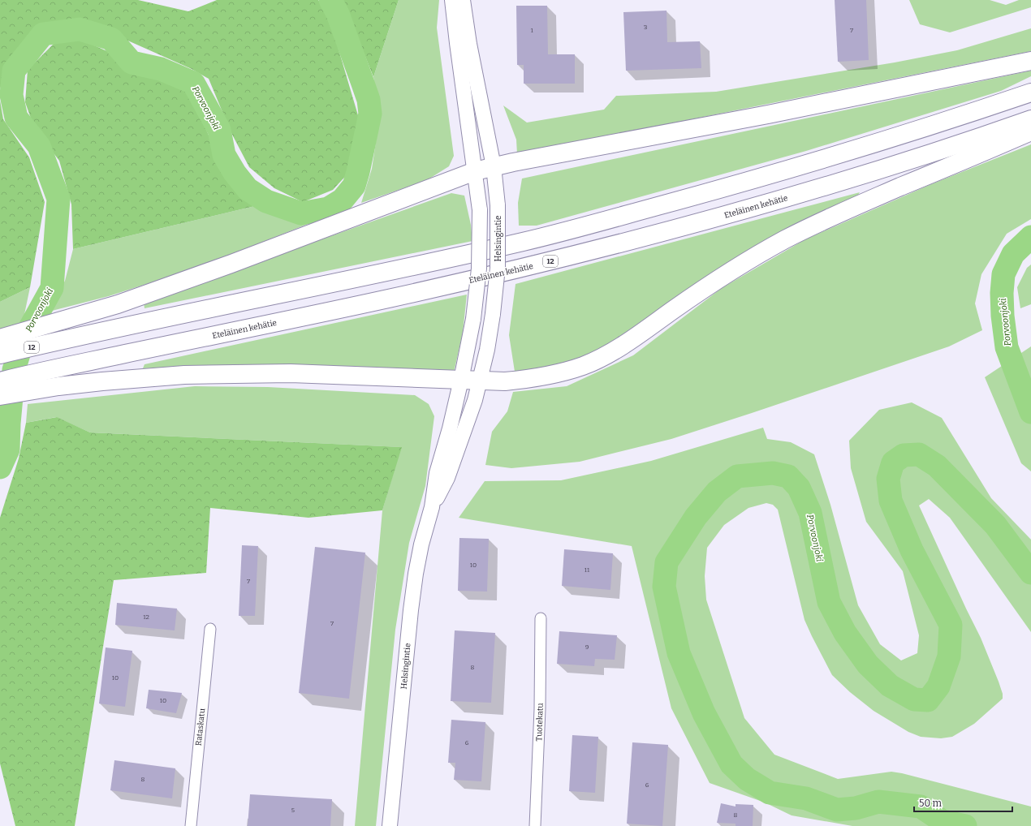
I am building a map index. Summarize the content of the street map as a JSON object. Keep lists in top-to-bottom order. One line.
{"streets":{"highway":["Eteläinen kehätie","12"],"main road":["Helsingintie"],"street":["Tuotekatu","Rataskatu"]},"water":["Porvoonjoki"],"house_numbers":["3","1","7","10","11","7","12","7","9","8","10","10","6","8","6","5","8"],"scale_bar":"50 m"}
